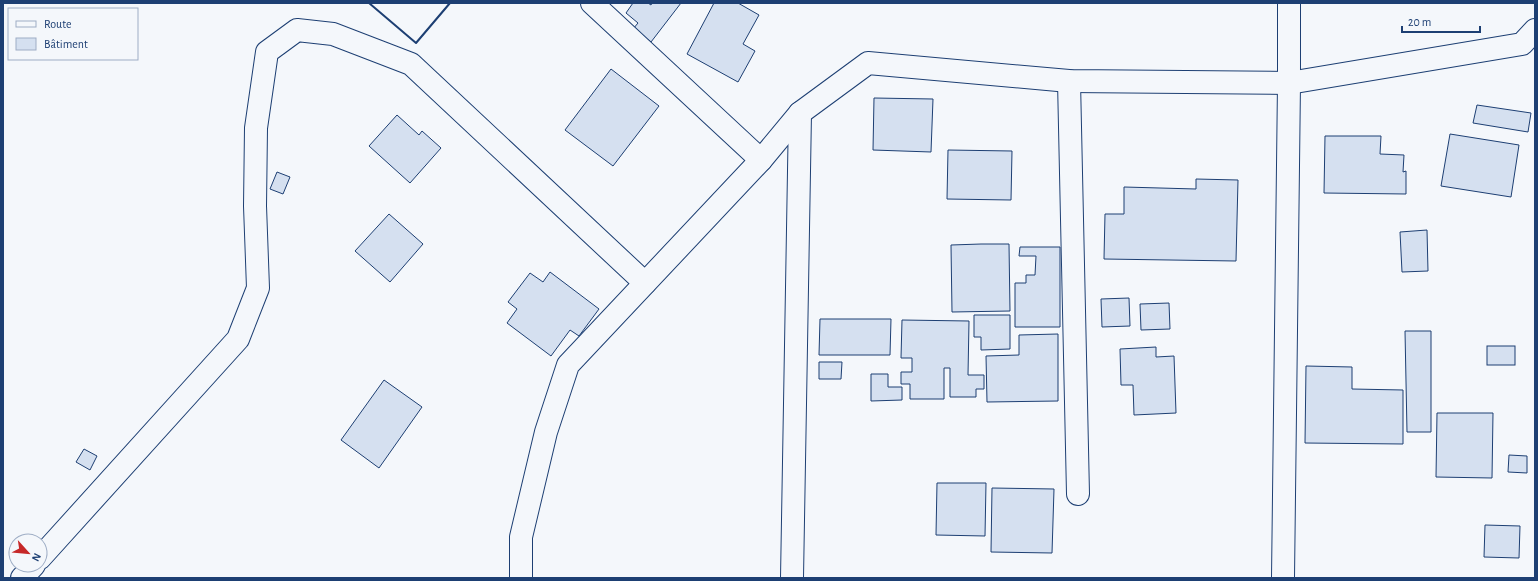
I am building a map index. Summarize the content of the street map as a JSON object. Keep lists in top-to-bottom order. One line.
{"legend":["Route","Bâtiment"],"scale_bar":"20 m","north":"bottom right"}
